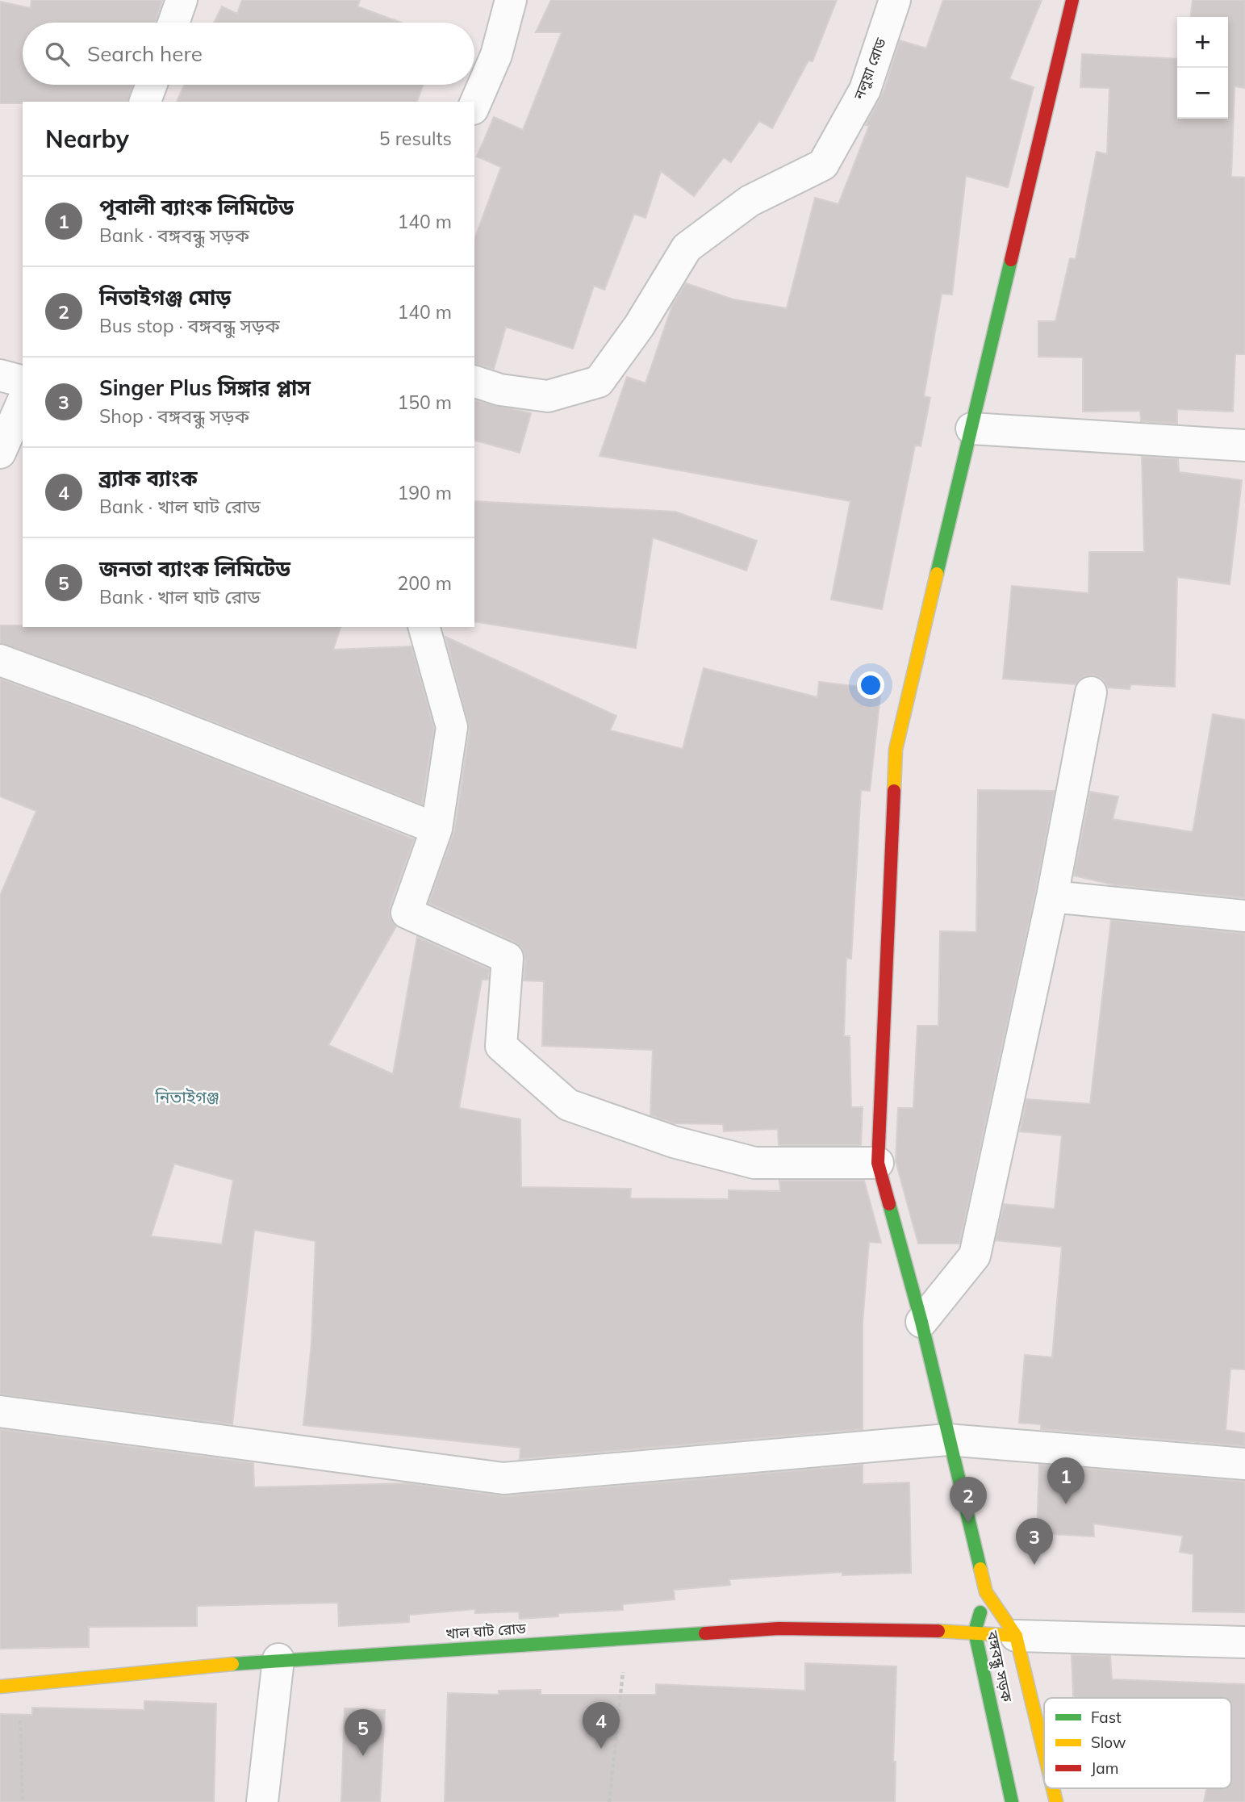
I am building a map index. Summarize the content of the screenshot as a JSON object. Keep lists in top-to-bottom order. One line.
{"streets":{"main road":["খাল ঘাট রোড","বঙ্গবন্ধু সড়ক"],"street":["নলুয়া রোড"]},"crossings":[["খাল ঘাট রোড","বঙ্গবন্ধু সড়ক"]],"districts":["নিতাইগঞ্জ"],"legend":["Fast","Slow","Jam"],"page":{"map_buttons":["+","−"],"search":"Search here","heading":["Nearby","5 results"],"list":[{"mark":"1","name":"পূবালী ব্যাংক লিমিটেড","note":"Bank · বঙ্গবন্ধু সড়ক","value":"140 m"},{"mark":"2","name":"নিতাইগঞ্জ মোড়","note":"Bus stop · বঙ্গবন্ধু সড়ক","value":"140 m"},{"mark":"3","name":"Singer Plus সিঙ্গার প্লাস","note":"Shop · বঙ্গবন্ধু সড়ক","value":"150 m"},{"mark":"4","name":"ব্র্যাক ব্যাংক","note":"Bank · খাল ঘাট রোড","value":"190 m"},{"mark":"5","name":"জনতা ব্যাংক লিমিটেড","note":"Bank · খাল ঘাট রোড","value":"200 m"}],"pins":["1","2","3","4","5"]}}
